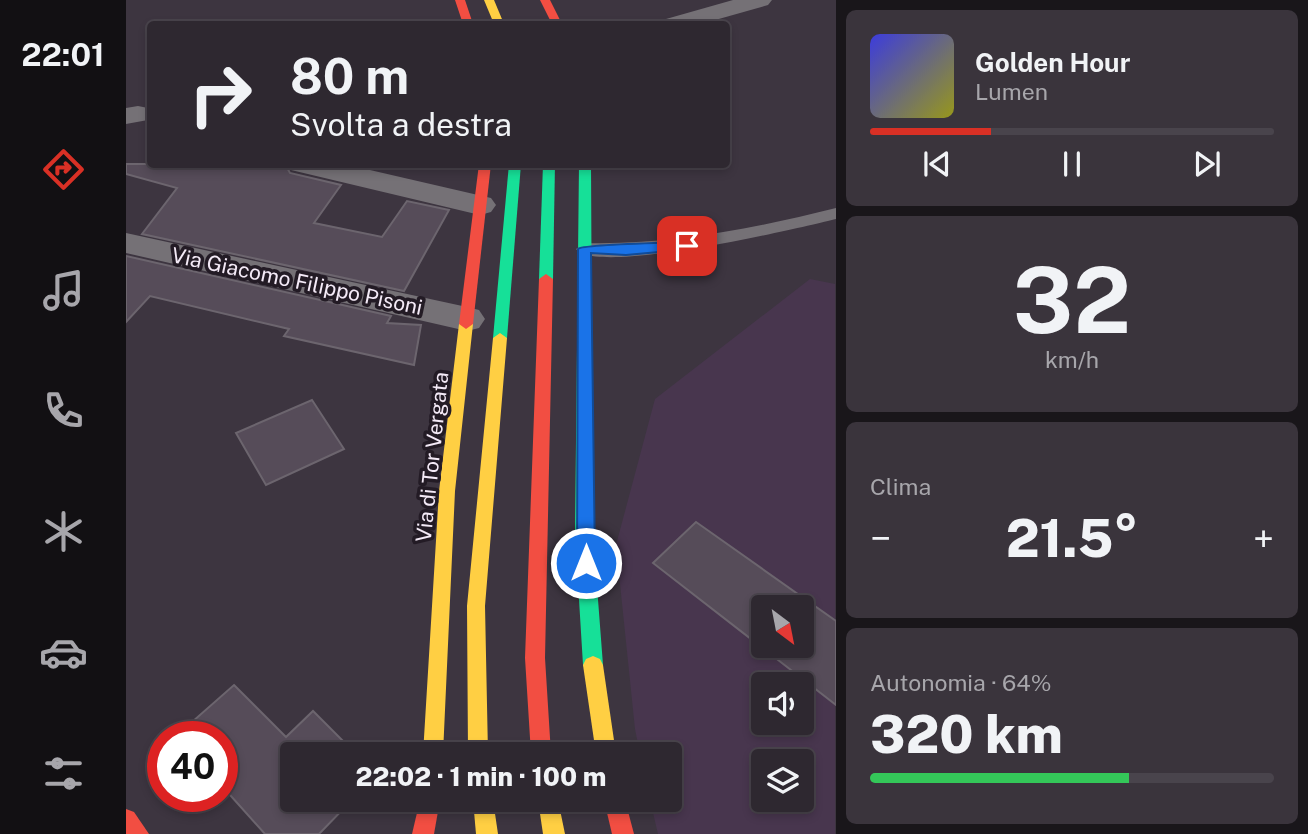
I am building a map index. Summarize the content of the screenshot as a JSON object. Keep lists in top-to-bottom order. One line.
{"streets":{"street":["Via Giacomo Filippo Pisoni","Via di Tor Vergata"]},"crossings":[["Via Giacomo Filippo Pisoni","Via di Tor Vergata"]],"north":"bottom right","page":{"tabs":"22:01","turn":["80 m","Svolta a destra"],"song":["Golden Hour","Lumen"],"tile":[["32","km/h"],"Clima",["Autonomia · 64%","320 km"]],"heat":["−","21.5°","+"],"limit":"40","trip":"22:02 · 1 min · 100 m"}}
